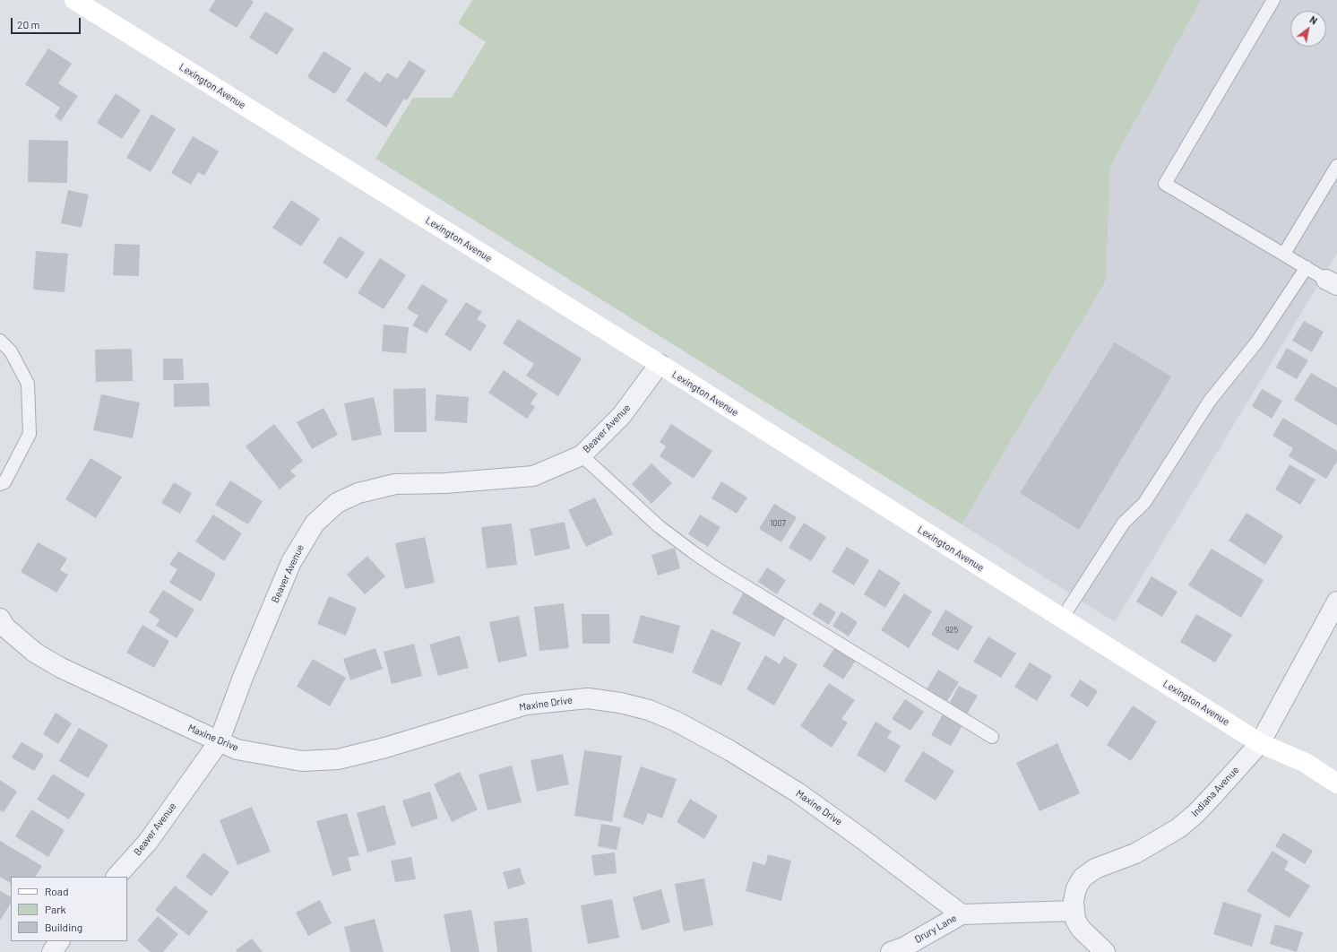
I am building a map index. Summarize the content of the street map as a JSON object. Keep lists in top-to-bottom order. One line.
{"streets":{"street":["Lexington Avenue","Beaver Avenue","Maxine Drive","Indiana Avenue","Drury Lane"]},"crossings":[["Lexington Avenue","Beaver Avenue"],["Lexington Avenue","Indiana Avenue"],["Beaver Avenue","Maxine Drive"],["Maxine Drive","Drury Lane"]],"house_numbers":["1007","925"],"legend":["Road","Park","Building"],"scale_bar":"20 m","north":"top right"}
